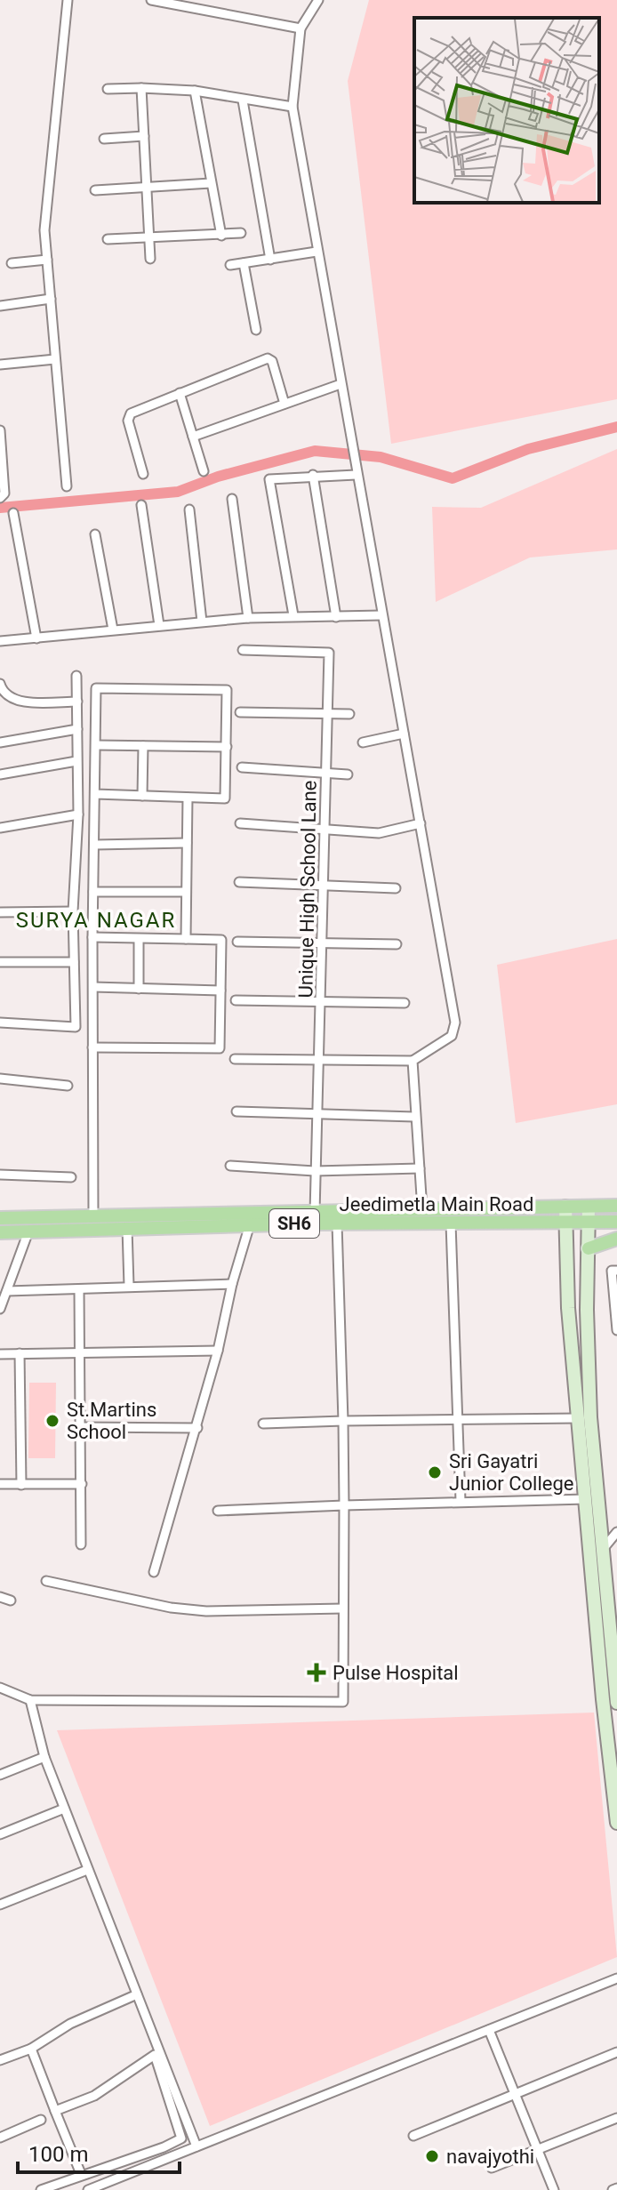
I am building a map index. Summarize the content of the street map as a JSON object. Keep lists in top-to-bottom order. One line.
{"streets":{"main road":["Jeedimetla Main Road","SH6"],"street":["Unique High School Lane"]},"crossings":[["Unique High School Lane","Jeedimetla Main Road"]],"districts":["SURYA NAGAR"],"places":{"other":["St.Martins School","Sri Gayatri Junior College","navajyothi"],"health":["Pulse Hospital"]},"scale_bar":"100 m"}
